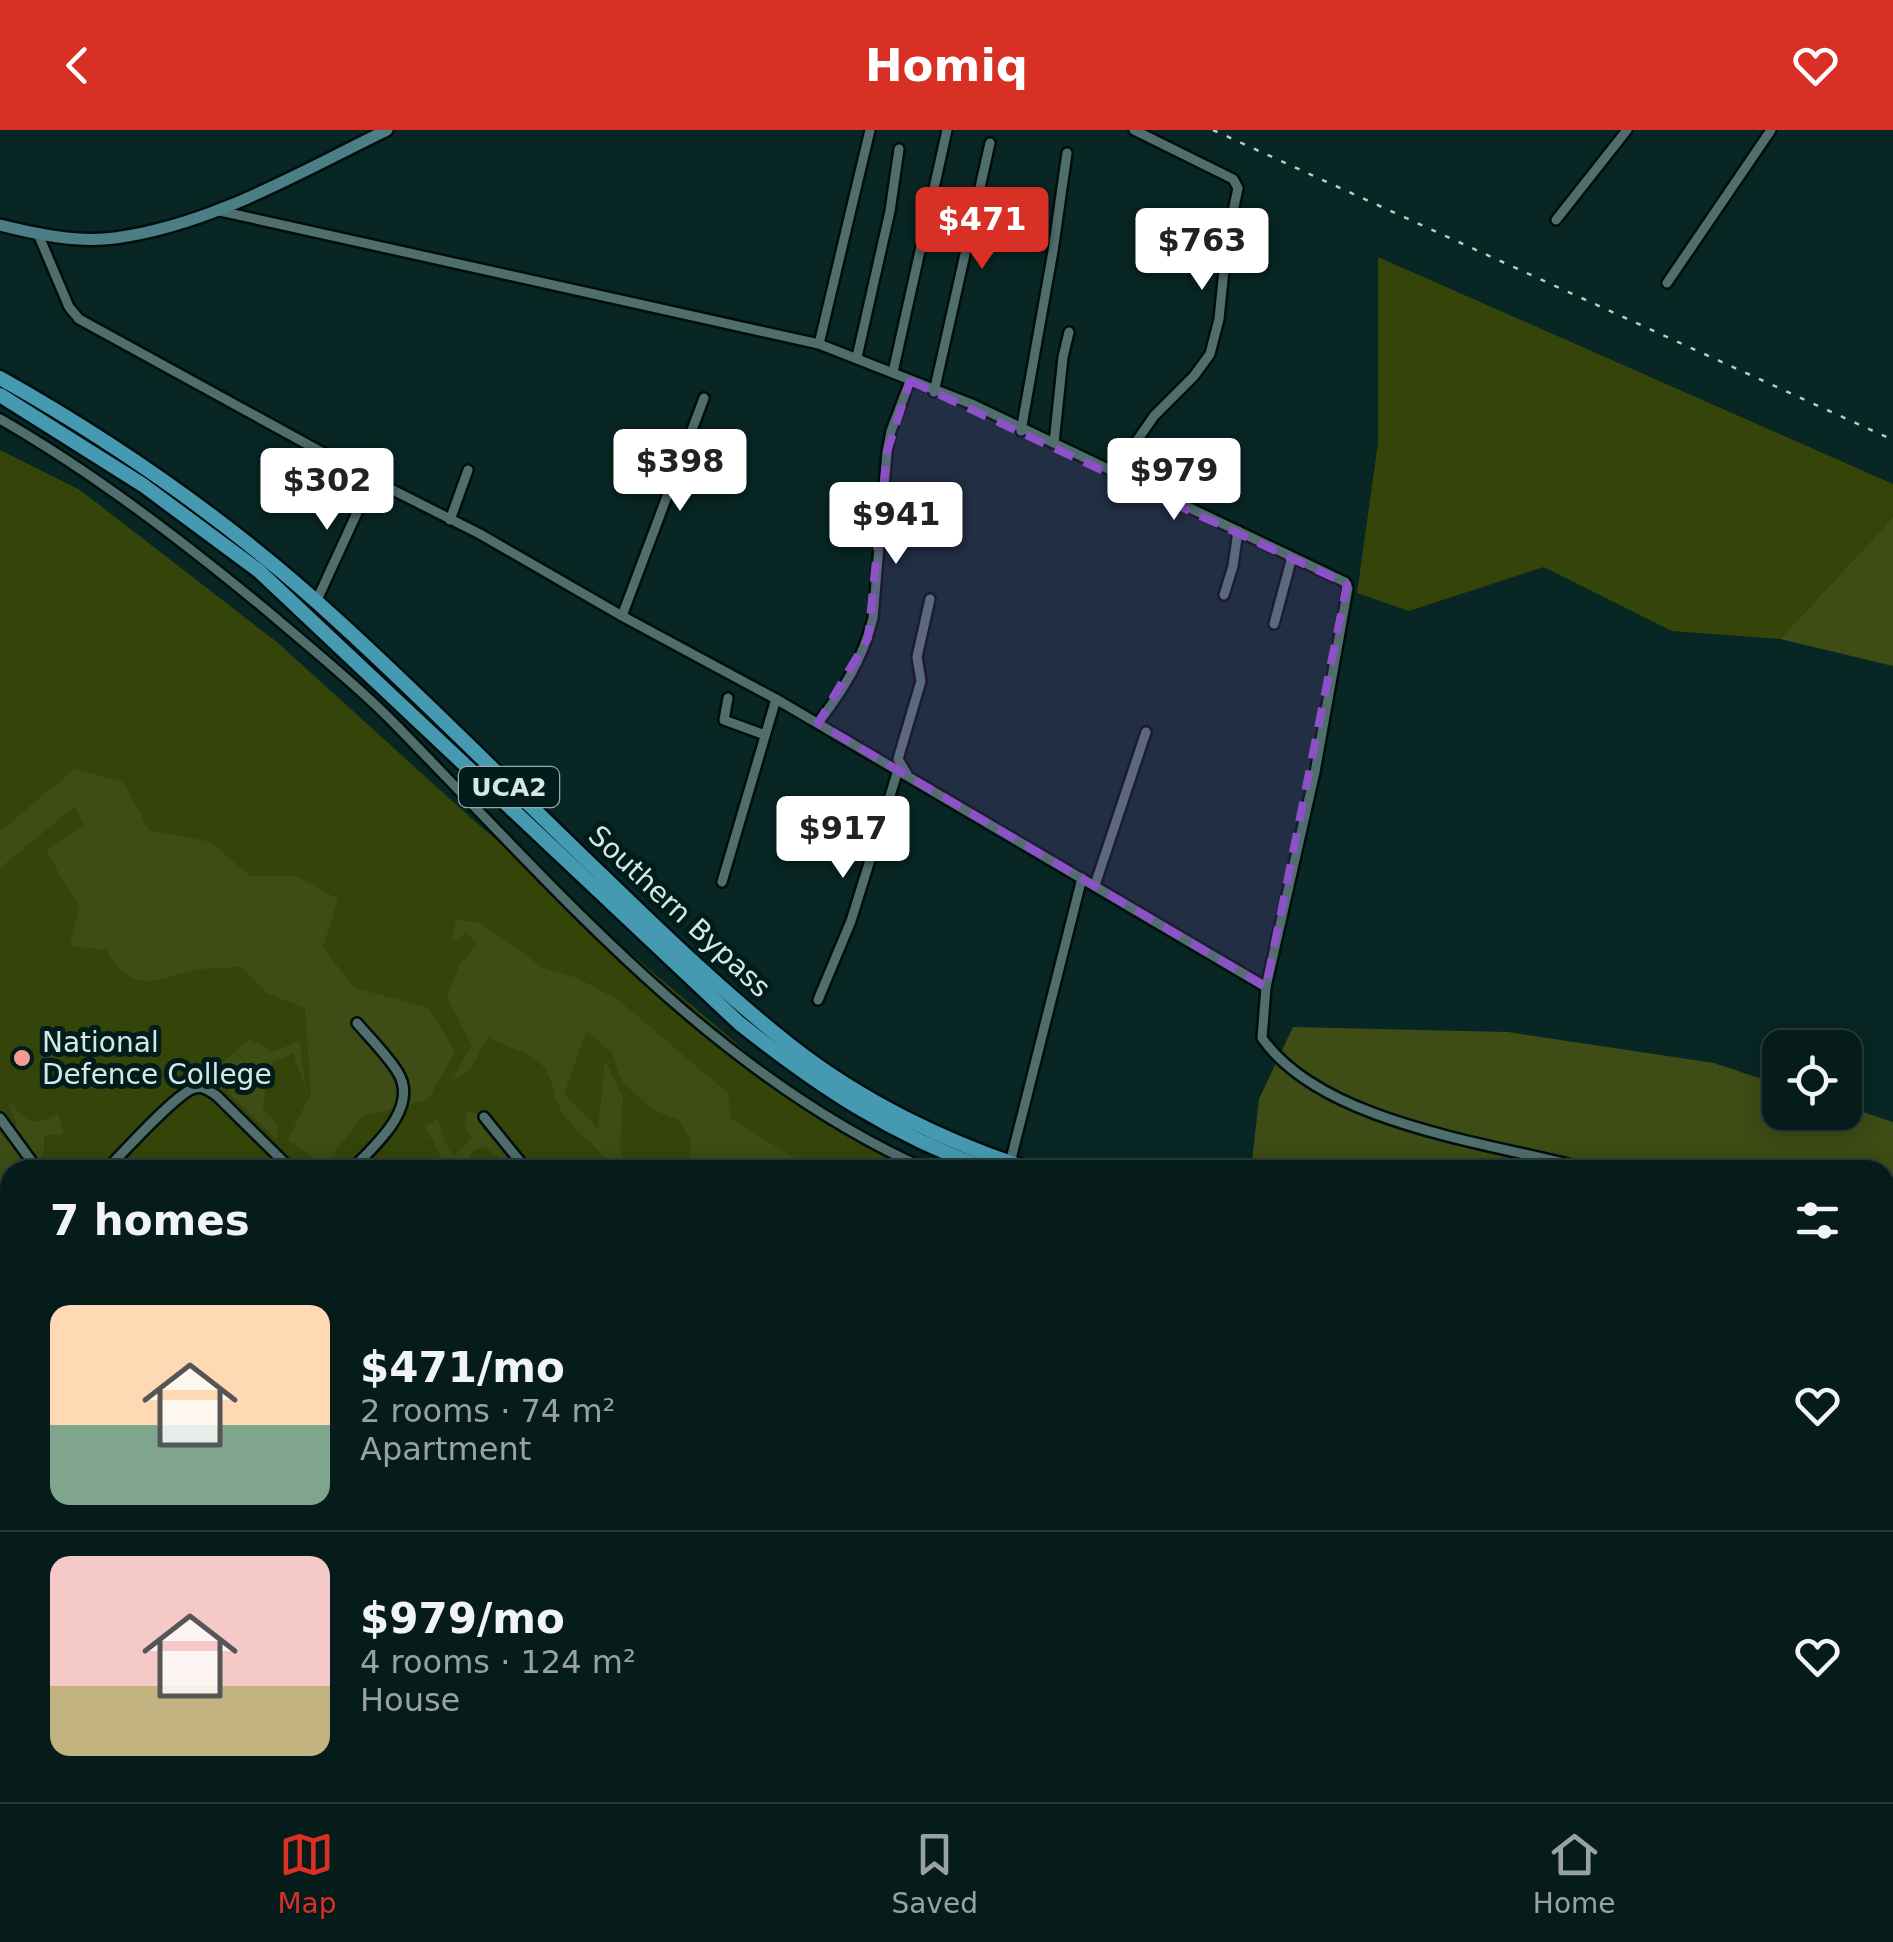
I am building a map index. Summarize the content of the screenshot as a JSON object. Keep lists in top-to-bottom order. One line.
{"streets":{"highway":["UCA2","Southern Bypass"]},"places":["National Defence College"],"page":{"header":"Homiq","price":["$471","$763","$398","$979","$302","$941","$917"],"heading":"7 homes","list":[{"name":"$471/mo","note":"2 rooms · 74 m² · Apartment"},{"name":"$979/mo","note":"4 rooms · 124 m² · House"}],"tabs":["Map","Saved","Home"]}}
